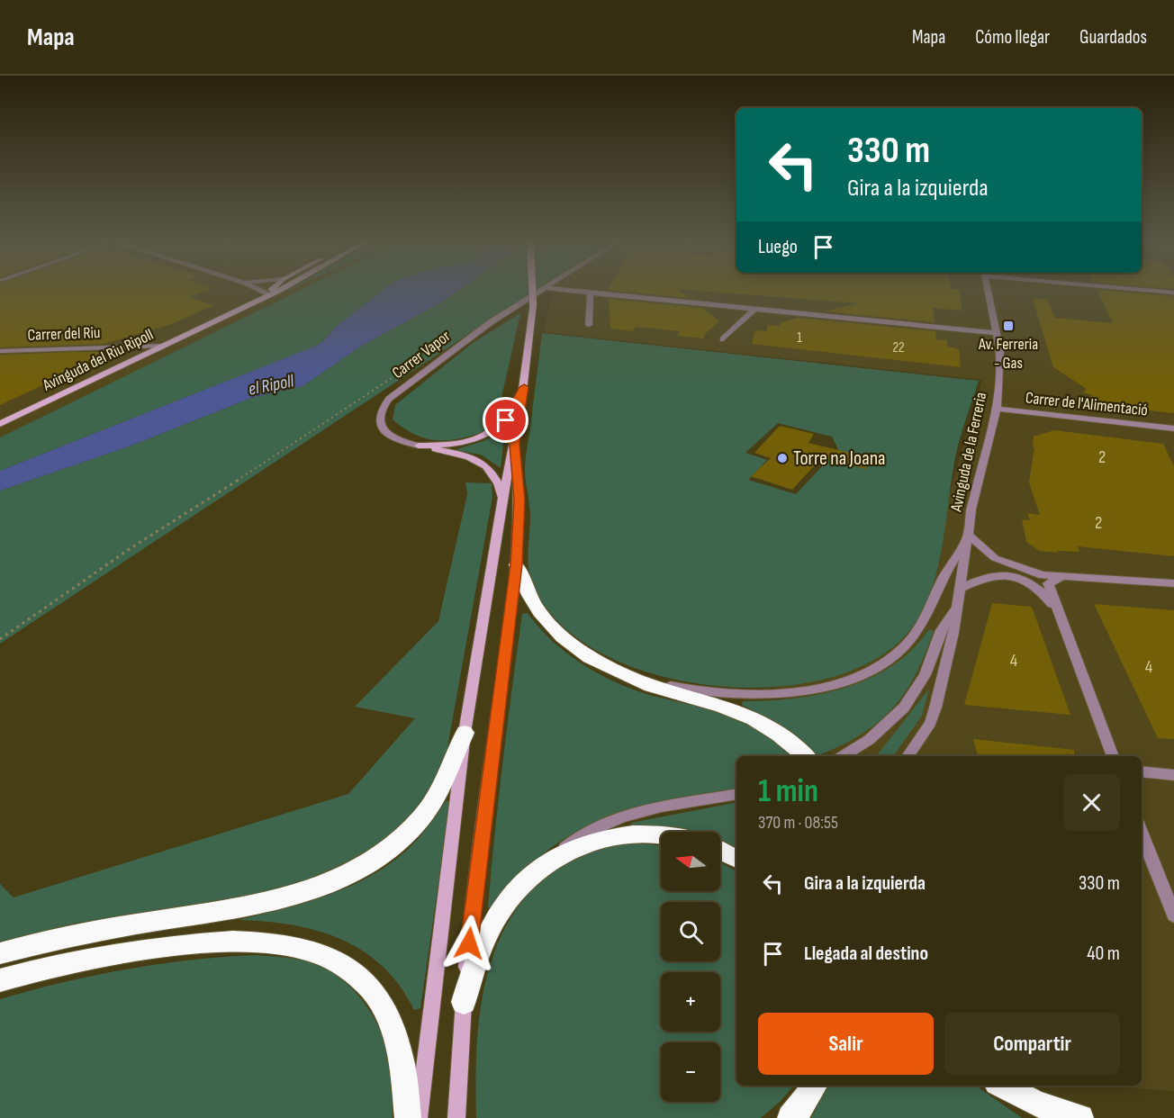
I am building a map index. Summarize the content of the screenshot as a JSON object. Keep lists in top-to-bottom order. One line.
{"streets":{"main road":["Avinguda del Riu Ripoll"],"street":["Carrer del Riu","Carrer Vapor","Carrer de l'Alimentació","Avinguda de la Ferreria"]},"crossings":[["Carrer del Riu","Avinguda del Riu Ripoll"],["Carrer de l'Alimentació","Avinguda de la Ferreria"]],"water":["el Ripoll"],"places":{"transit":["Av. Ferreria - Gas"],"other":["Torre na Joana"]},"house_numbers":["1","22","2","2","4","4"],"north":"left","page":{"header":"Mapa","nav":["Mapa","Cómo llegar","Guardados"],"turn":["330 m","Gira a la izquierda"],"then":"Luego","heading":["1 min","370 m · 08:55"],"map_buttons":["+","−"],"list":[{"name":"Gira a la izquierda","value":"330 m"},{"name":"Llegada al destino","value":"40 m"}],"buttons":["Salir","Compartir"]}}
